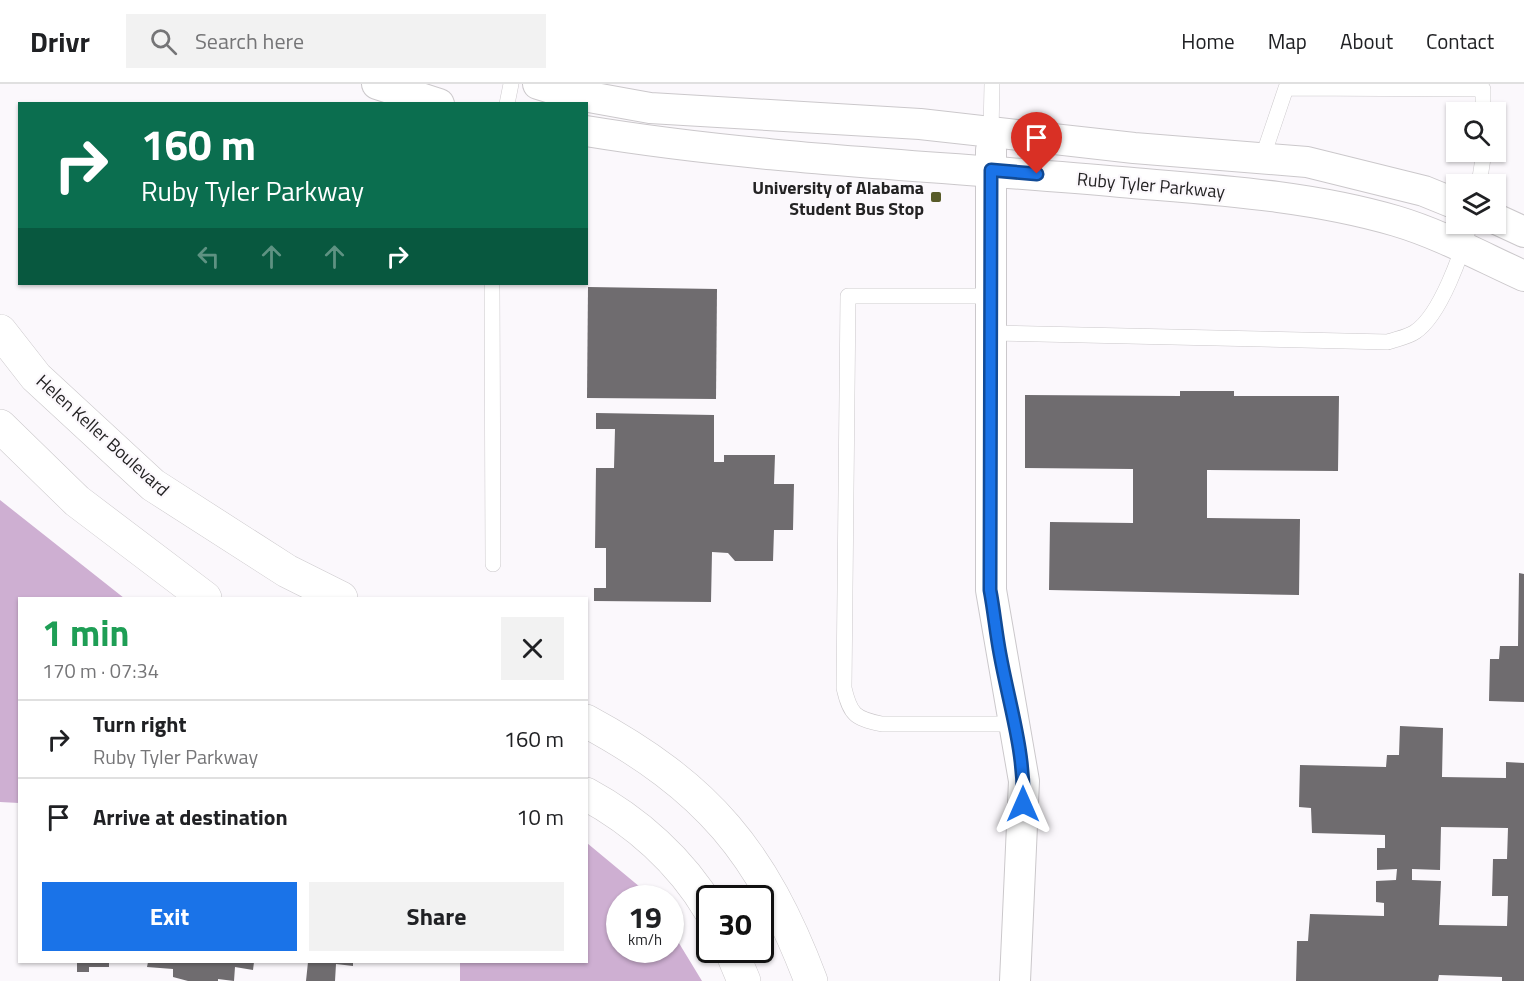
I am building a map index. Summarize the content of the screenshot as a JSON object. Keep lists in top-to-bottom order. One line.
{"streets":{"street":["Ruby Tyler Parkway","Helen Keller Boulevard"]},"places":{"transit":["University of Alabama Student Bus Stop"]},"page":{"header":"Drivr","search":"Search here","nav":["Home","Map","About","Contact"],"turn":["160 m","Ruby Tyler Parkway"],"heading":["1 min","170 m · 07:34"],"list":[{"name":"Turn right","note":"Ruby Tyler Parkway","value":"160 m"},{"name":"Arrive at destination","value":"10 m"}],"buttons":["Exit","Share"],"speed":"19 km/h","limit":"30"}}
